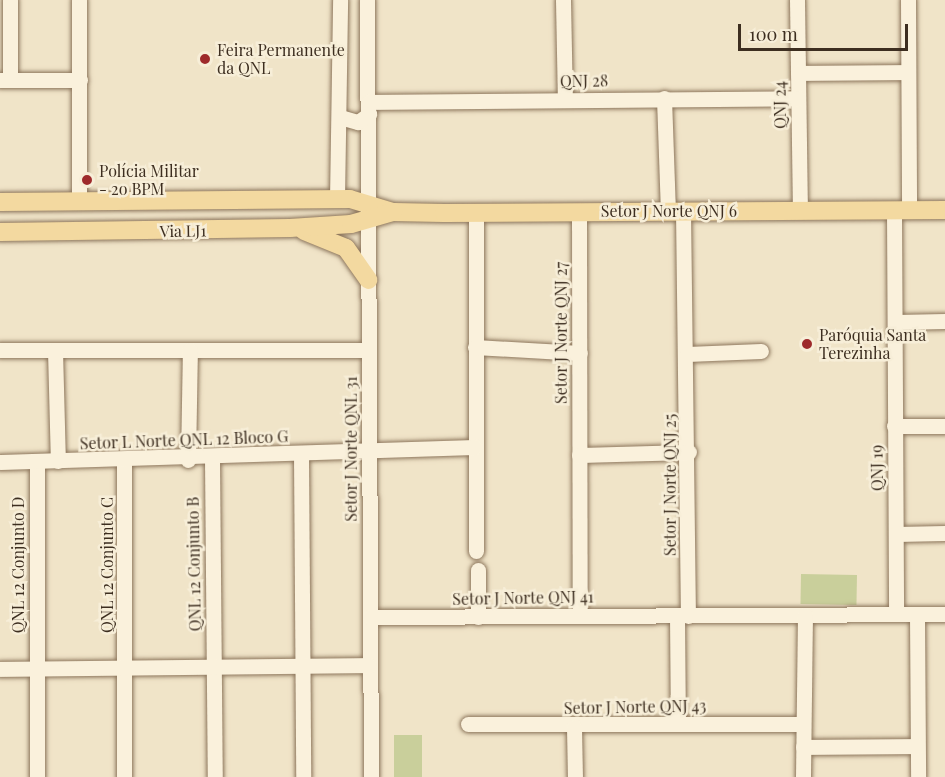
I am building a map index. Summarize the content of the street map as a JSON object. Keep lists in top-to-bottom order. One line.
{"streets":{"main road":["Setor J Norte QNJ 6","Via LJ1"],"street":["QNJ 28","QNJ 24","Setor J Norte QNJ 27","Setor L Norte QNL 12 Bloco G","Setor J Norte QNL 31","QNJ 19","Setor J Norte QNJ 25","QNL 12 Conjunto B","QNL 12 Conjunto D","QNL 12 Conjunto C","Setor J Norte QNJ 41","Setor J Norte QNJ 43"]},"crossings":[["QNJ 28","QNJ 24"],["QNJ 28","Setor J Norte QNL 31"],["QNJ 28","Setor J Norte QNJ 25"],["QNJ 24","Setor J Norte QNJ 6"],["Setor J Norte QNJ 6","Via LJ1"],["Setor J Norte QNJ 6","Setor J Norte QNJ 27"],["Setor J Norte QNJ 6","Setor J Norte QNL 31"],["Setor J Norte QNJ 6","QNJ 19"],["Setor J Norte QNJ 6","Setor J Norte QNJ 25"],["Via LJ1","Setor J Norte QNL 31"],["Setor J Norte QNJ 27","Setor J Norte QNJ 41"],["Setor L Norte QNL 12 Bloco G","Setor J Norte QNL 31"],["Setor L Norte QNL 12 Bloco G","QNL 12 Conjunto B"],["Setor L Norte QNL 12 Bloco G","QNL 12 Conjunto D"],["Setor L Norte QNL 12 Bloco G","QNL 12 Conjunto C"],["Setor J Norte QNL 31","Setor J Norte QNJ 41"],["QNJ 19","Setor J Norte QNJ 41"],["Setor J Norte QNJ 25","Setor J Norte QNJ 41"]],"places":["Feira Permanente da QNL","Polícia Militar - 2o BPM","Paróquia Santa Terezinha"],"scale_bar":"100 m"}
